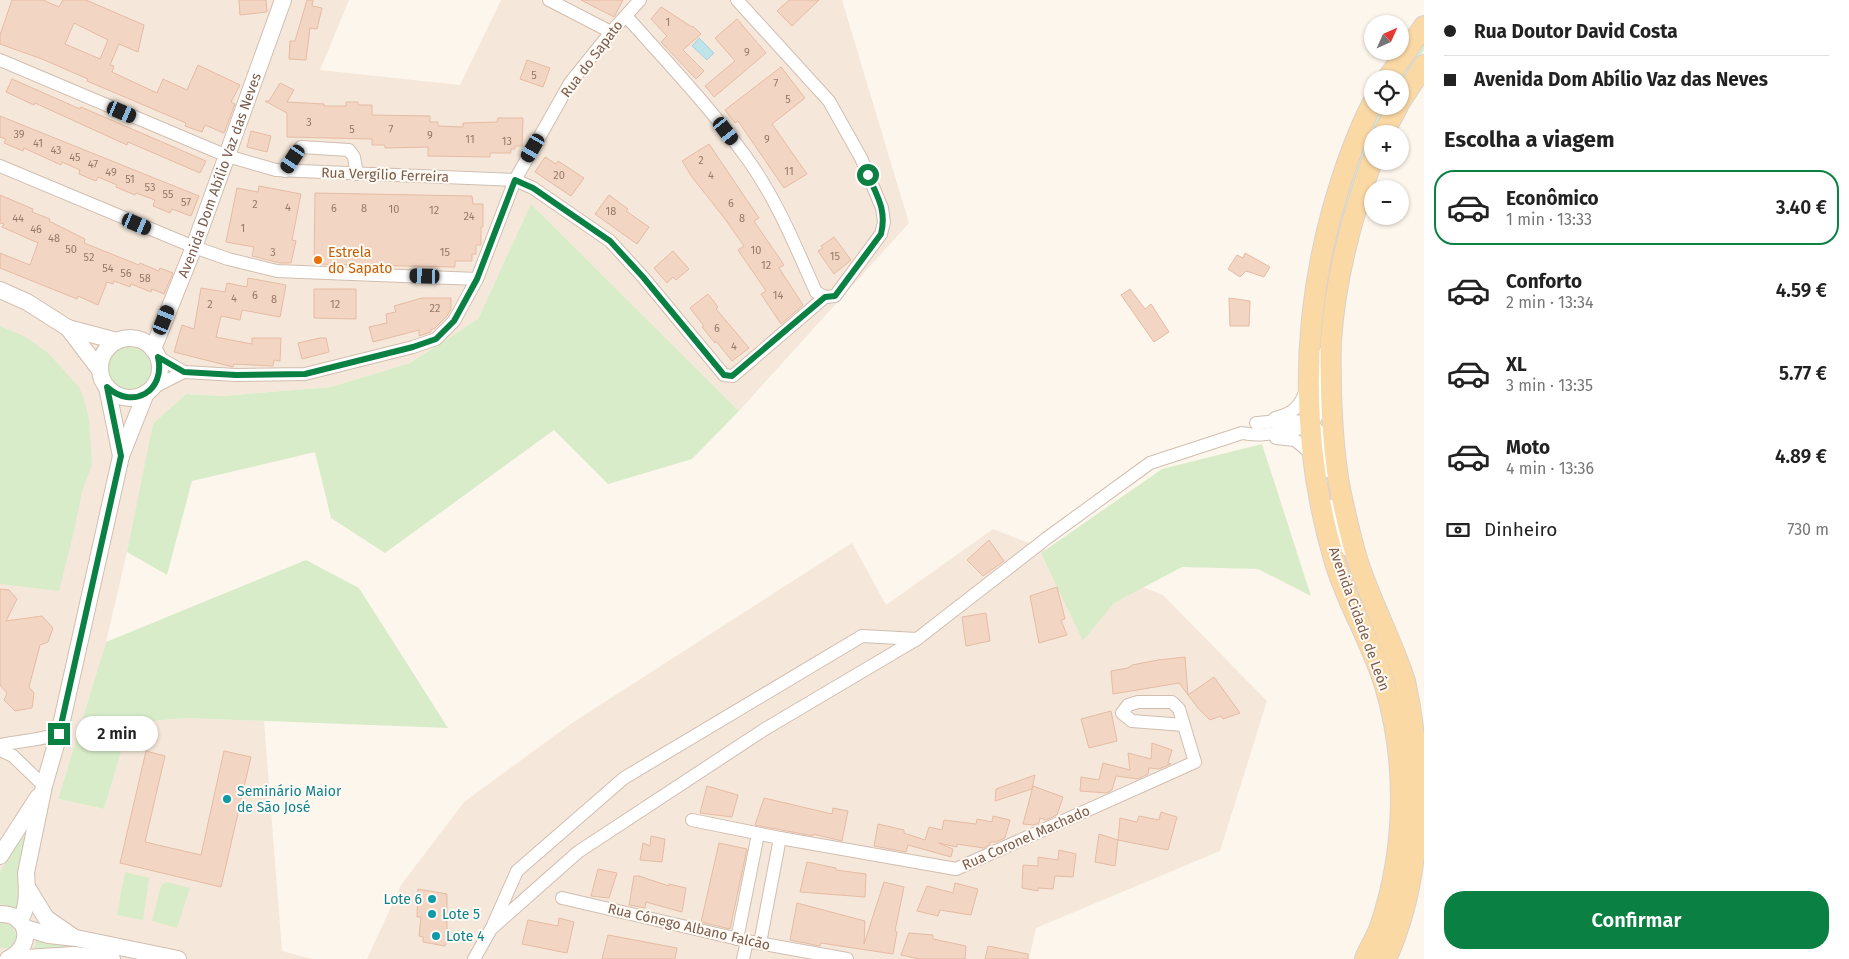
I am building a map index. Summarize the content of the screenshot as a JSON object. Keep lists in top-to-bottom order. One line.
{"streets":{"main road":["Avenida Cidade de León"],"street":["Rua do Sapato","Avenida Dom Abílio Vaz das Neves","Rua Vergílio Ferreira","Rua Coronel Machado","Rua Cónego Albano Falcão"]},"crossings":[["Rua do Sapato","Rua Vergílio Ferreira"],["Avenida Dom Abílio Vaz das Neves","Rua Vergílio Ferreira"]],"places":["Estrela do Sapato","Seminário Maior de São José","Lote 6","Lote 5","Lote 4"],"house_numbers":["1","9","5","7","5","3","5","7","39","9","11","9","13","41","43","45","2","47","11","49","20","4","51","53","55","57","6","2","4","6","8","10","12","18","24","44","8","1","46","48","50","10","3","15","15","52","12","54","56","58","6","14","4","8","2","12","22","6","4"],"north":"top right","page":{"banner":["Rua Doutor David Costa","Avenida Dom Abílio Vaz das Neves"],"map_buttons":["+","−"],"heading":"Escolha a viagem","list":[{"name":"Econômico","note":"1 min · 13:33","value":"3.40 €"},{"name":"Conforto","note":"2 min · 13:34","value":"4.59 €"},{"name":"XL","note":"3 min · 13:35","value":"5.77 €"},{"name":"Moto","note":"4 min · 13:36","value":"4.89 €"}],"pay":["Dinheiro","730 m"],"bubble":"2 min","buttons":"Confirmar"}}
